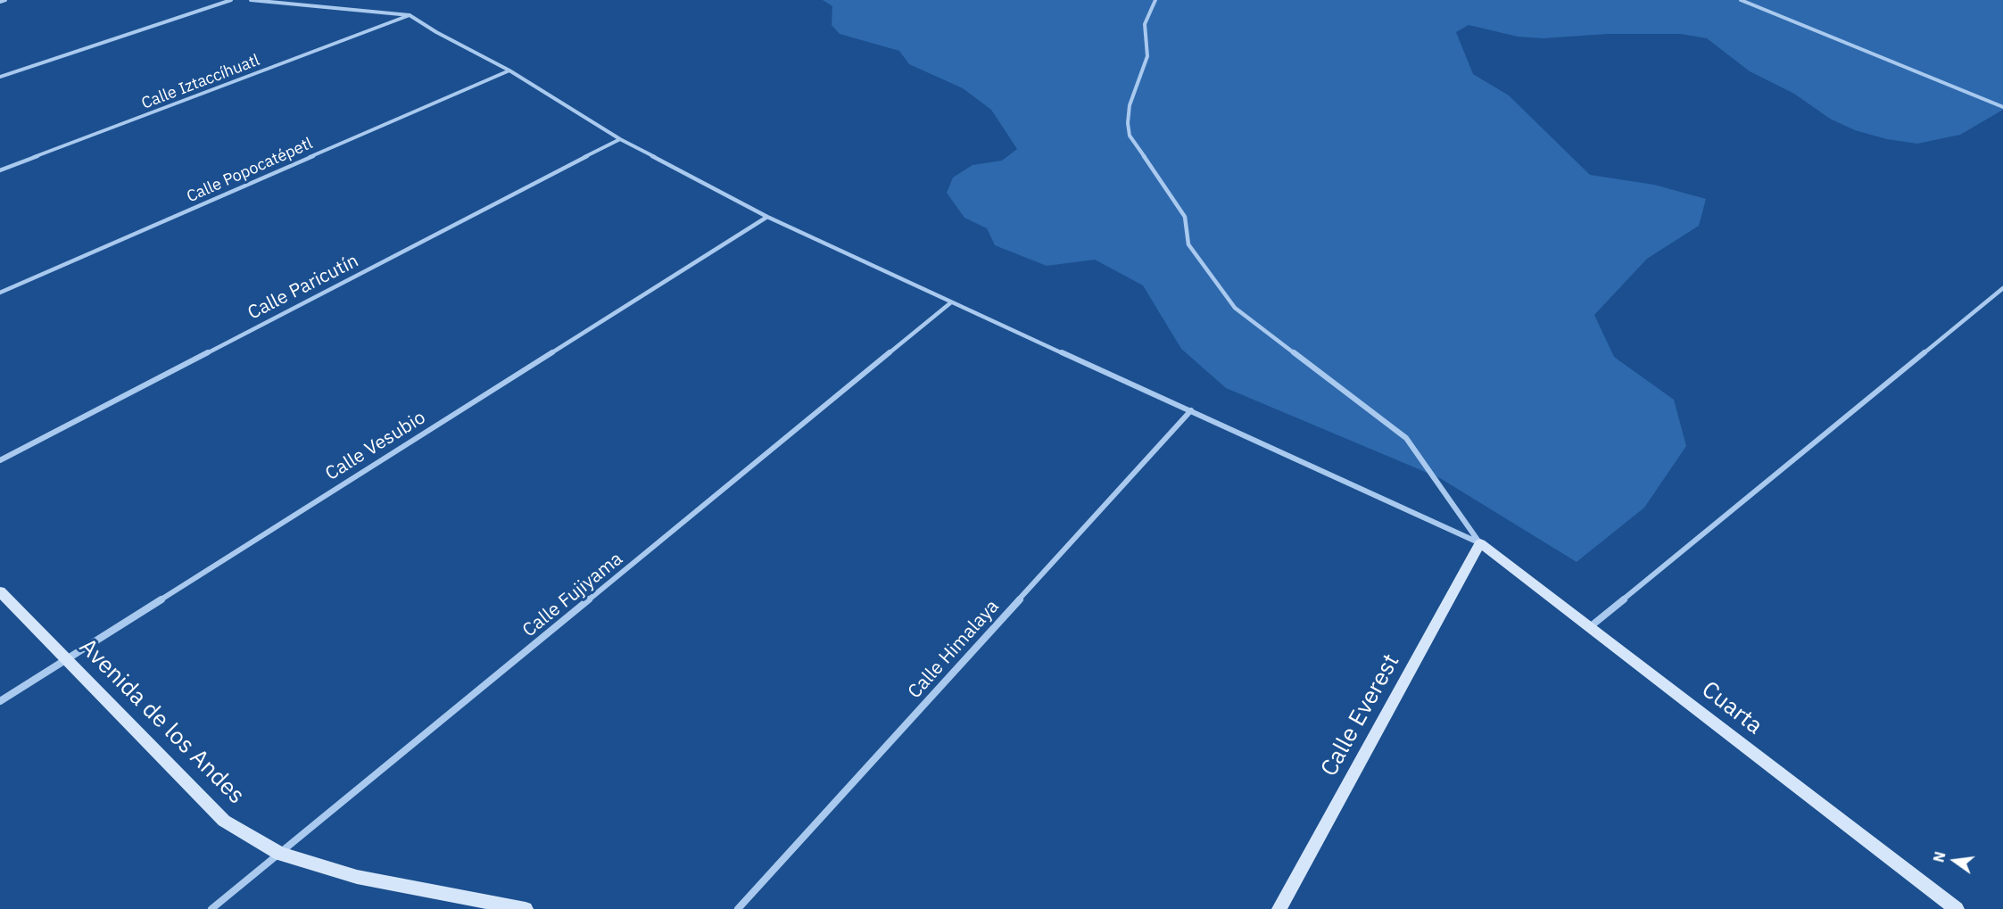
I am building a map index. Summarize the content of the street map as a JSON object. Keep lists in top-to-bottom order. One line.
{"streets":{"street":["Calle Iztaccíhuatl","Calle Popocatépetl","Calle Paricutín","Calle Vesubio","Calle Fujiyama","Calle Himalaya","Cuarta","Calle Everest","Avenida de los Andes"]},"crossings":[["Calle Vesubio","Avenida de los Andes"],["Calle Fujiyama","Avenida de los Andes"],["Cuarta","Calle Everest"]],"north":"left"}
